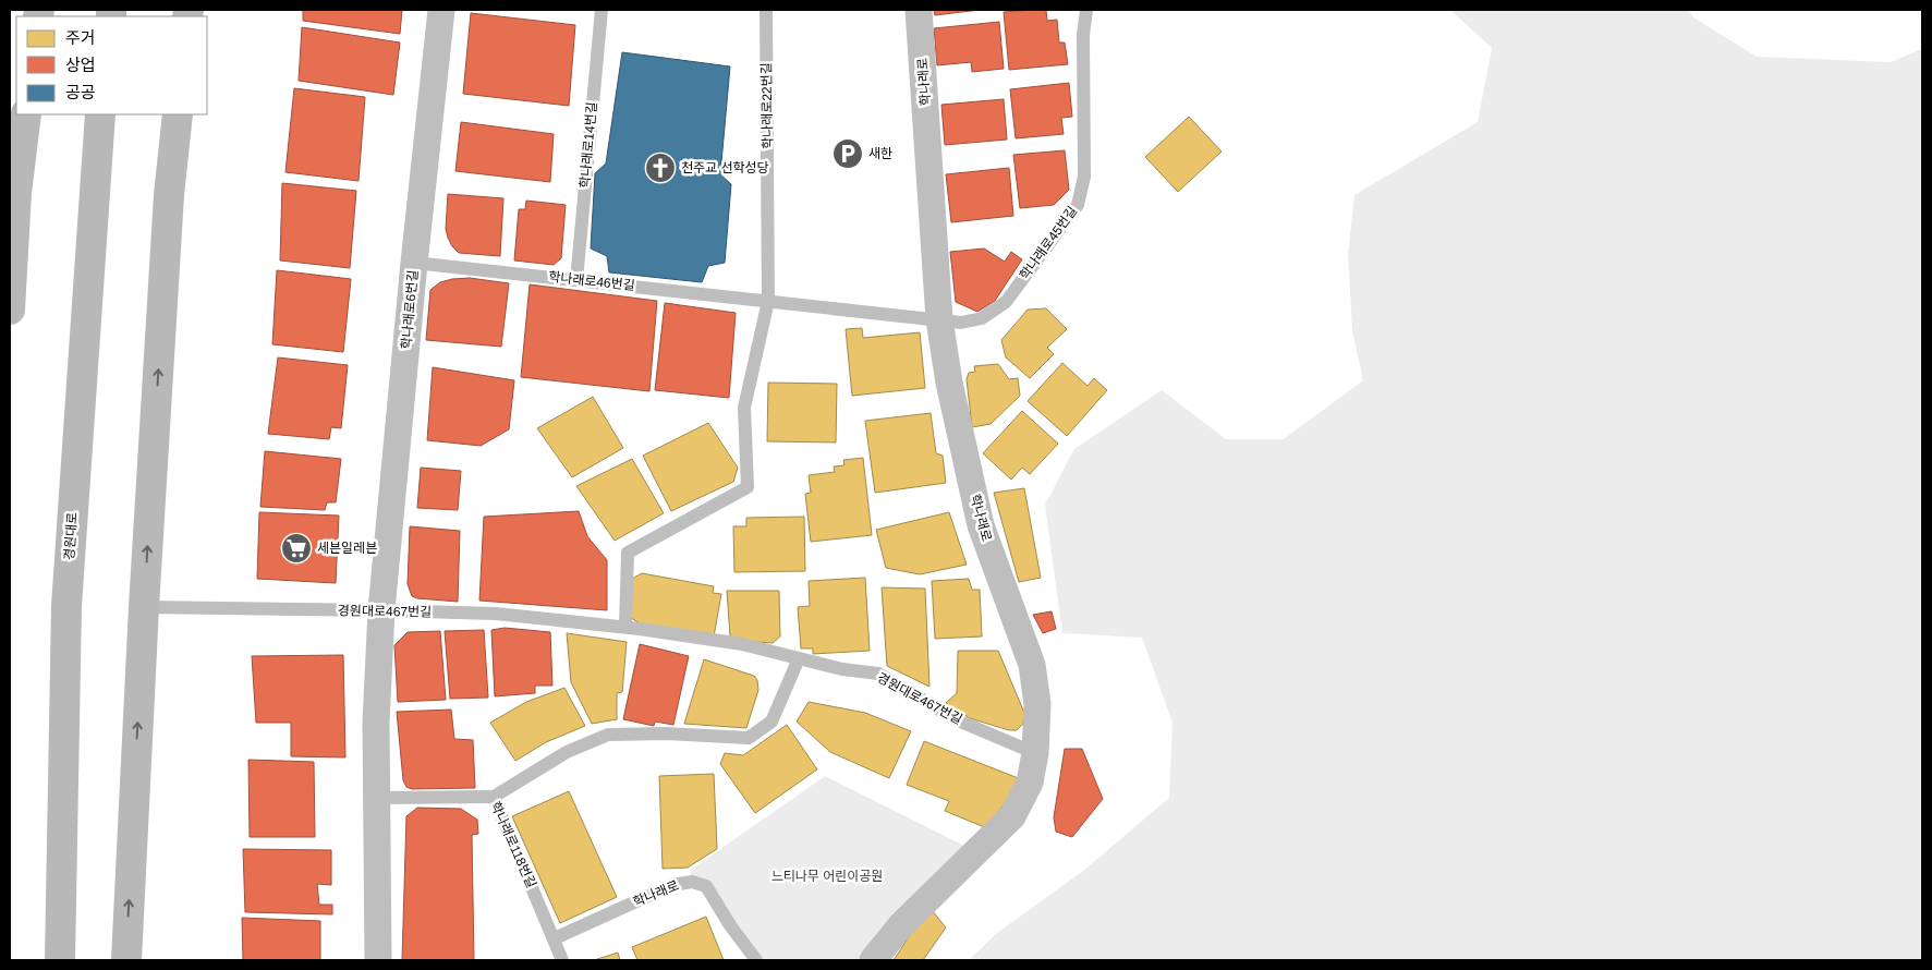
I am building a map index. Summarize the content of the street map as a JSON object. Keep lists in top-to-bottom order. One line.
{"streets":{"main road":["경원대로"],"street":["학나래로","학나래로6번길"],"lane":["학나래로22번길","학나래로14번길","학나래로45번길","학나래로46번길","경원대로467번길","학나래로118번길"]},"crossings":[["학나래로","학나래로45번길"],["학나래로","학나래로46번길"],["학나래로","경원대로467번길"],["학나래로","학나래로118번길"],["학나래로22번길","학나래로46번길"],["학나래로14번길","학나래로46번길"],["학나래로45번길","학나래로46번길"],["학나래로46번길","학나래로6번길"],["학나래로6번길","경원대로467번길"]],"parks":["느티나무 어린이공원"],"places":{"parking":["새한"],"church":["천주교 선학성당"],"supermarket":["세븐일레븐"]},"legend":["주거","상업","공공"]}
